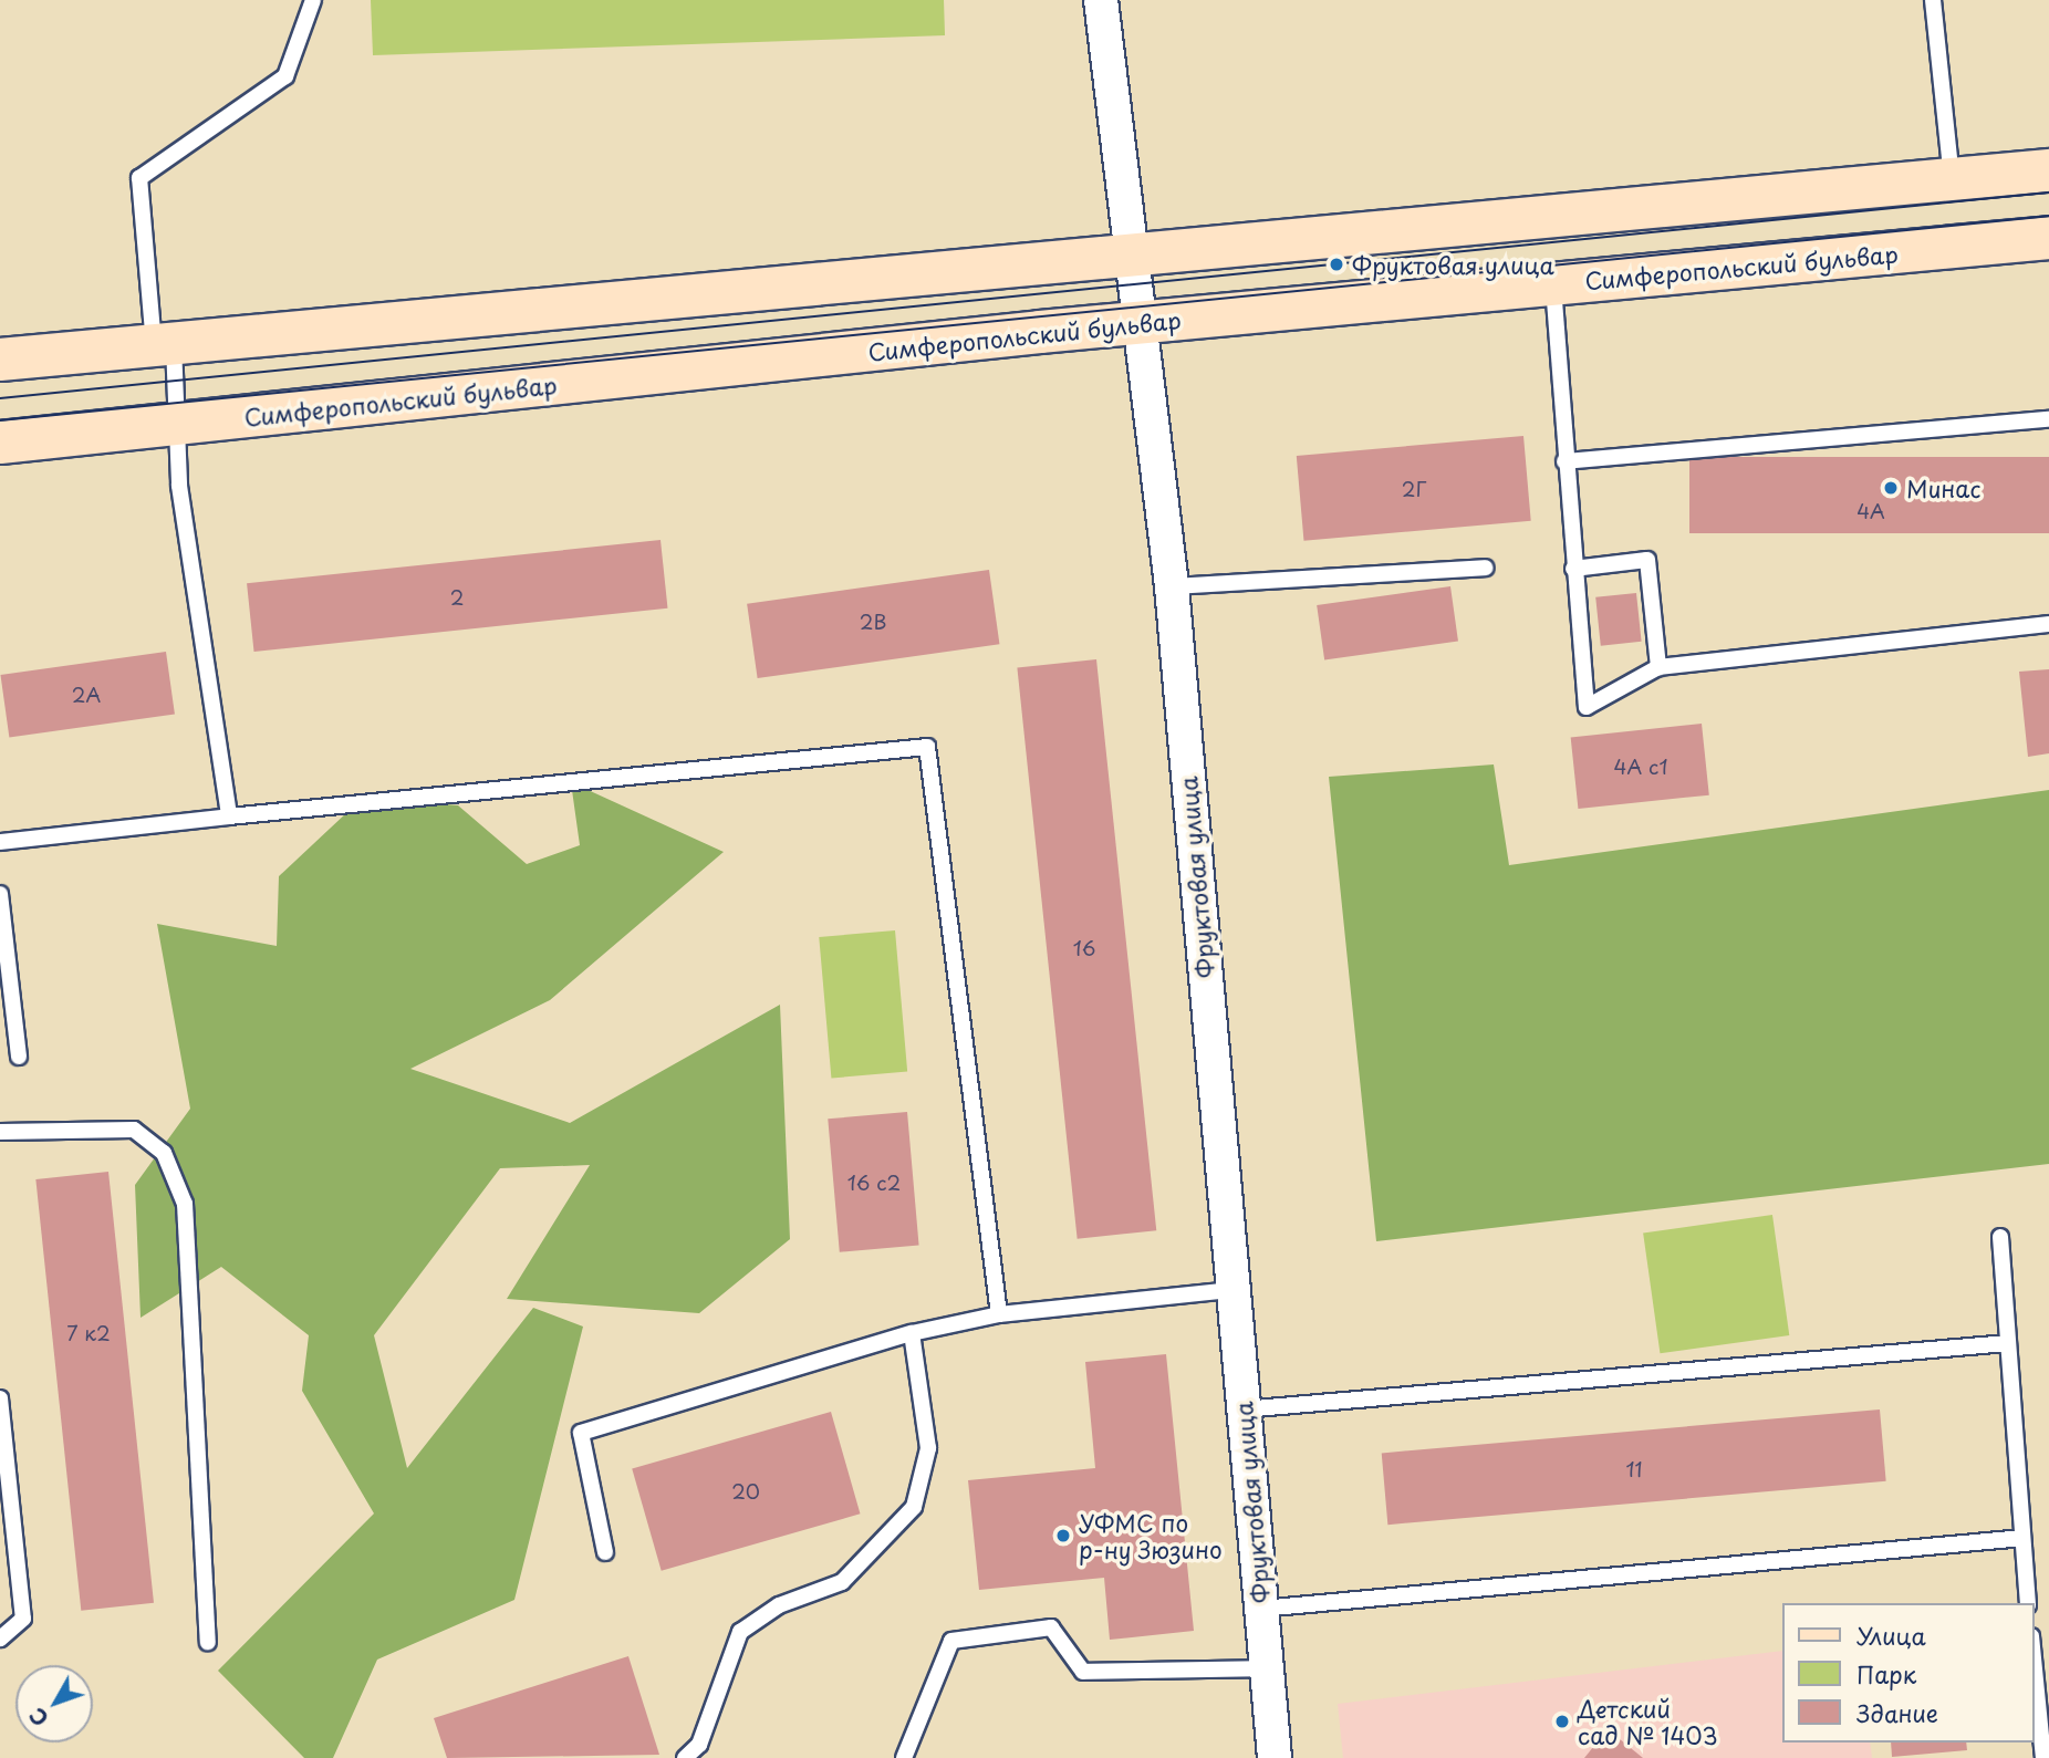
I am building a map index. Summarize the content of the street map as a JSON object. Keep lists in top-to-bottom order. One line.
{"streets":{"main road":["Симферопольский бульвар"],"street":["Фруктовая улица"]},"crossings":[["Симферопольский бульвар","Фруктовая улица"]],"places":["Фруктовая улица","Минас","УФМС по р-ну Зюзино","Детский сад № 1403"],"house_numbers":["2Г","4А","2","2В","2А","4А с1","16","16 с2","7 к2","11","20"],"legend":["Улица","Парк","Здание"],"north":"bottom left"}
